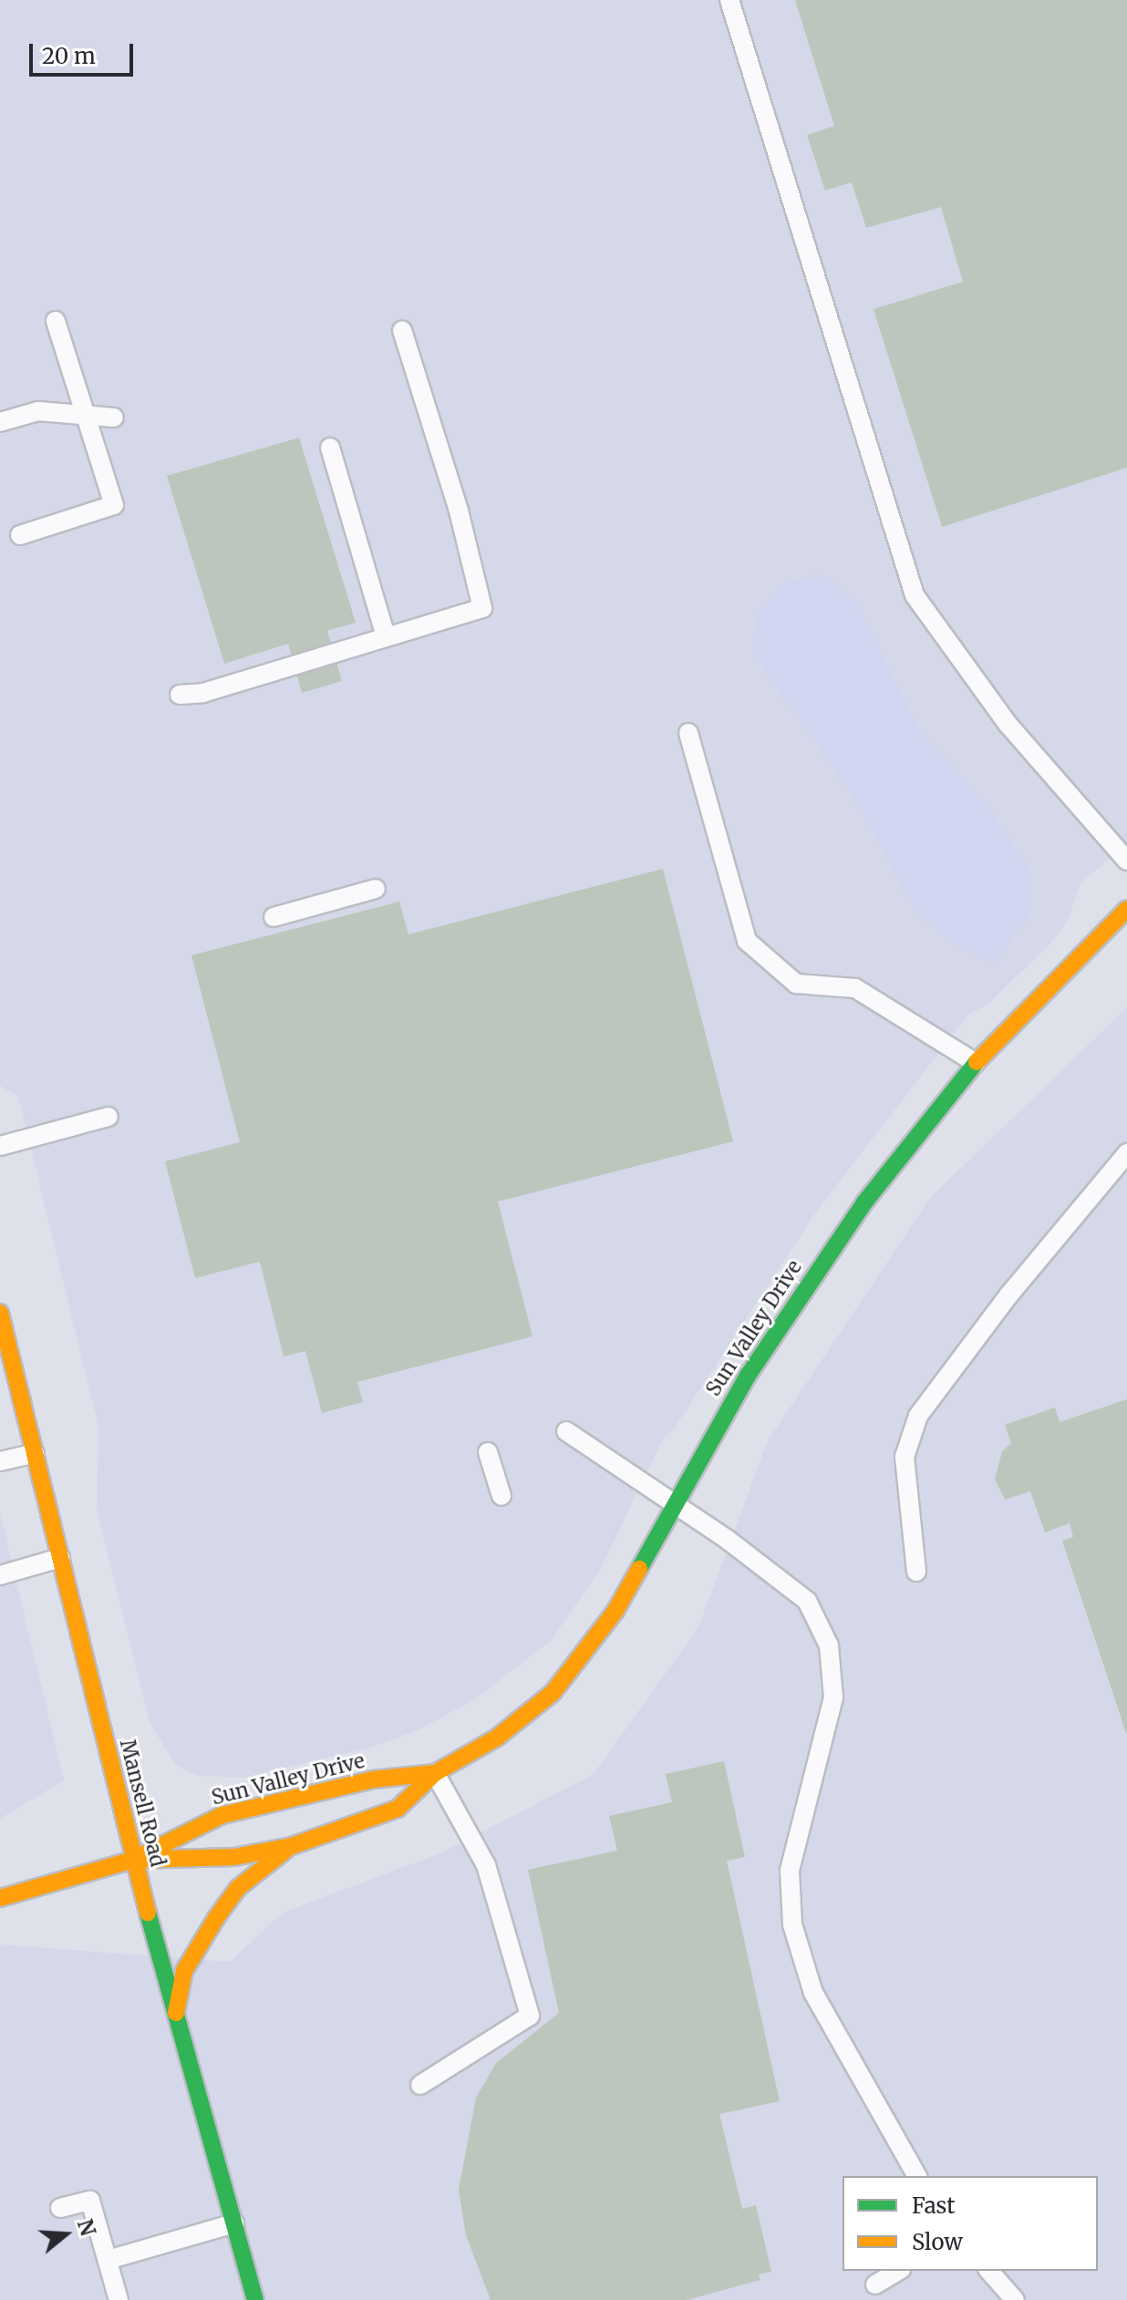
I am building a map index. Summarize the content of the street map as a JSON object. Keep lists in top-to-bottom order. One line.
{"streets":{"street":["Sun Valley Drive","Mansell Road"]},"crossings":[["Sun Valley Drive","Mansell Road"]],"legend":["Fast","Slow"],"scale_bar":"20 m","north":"right"}
